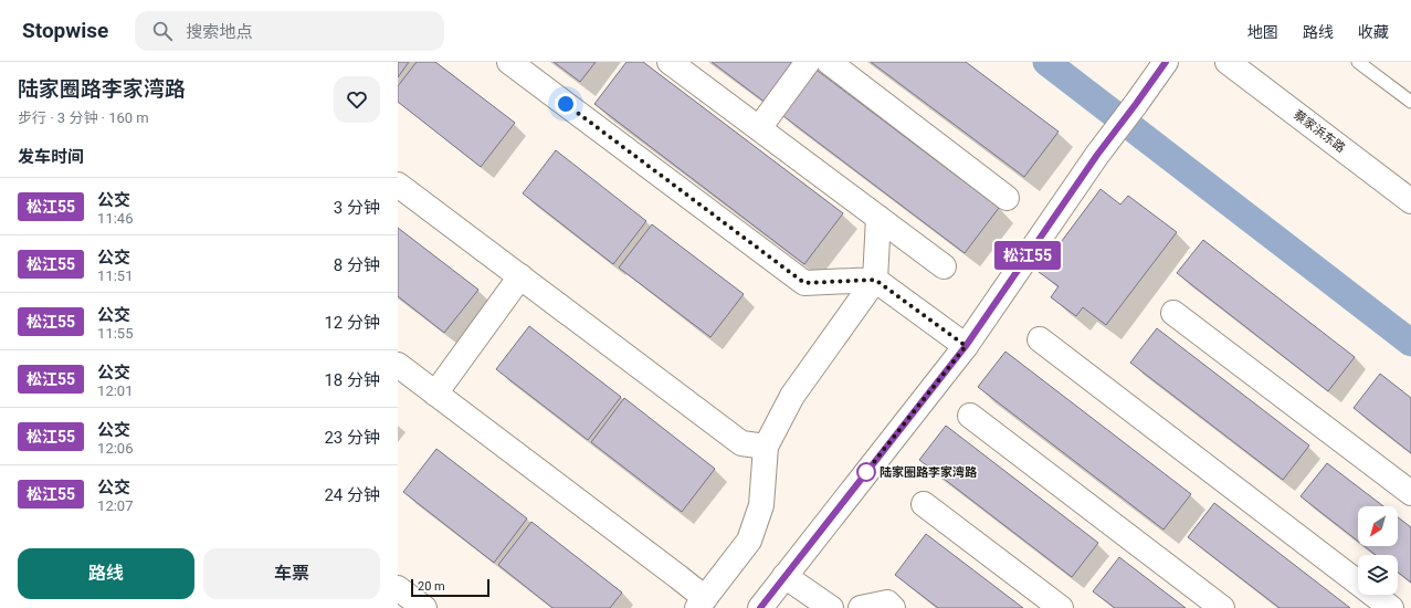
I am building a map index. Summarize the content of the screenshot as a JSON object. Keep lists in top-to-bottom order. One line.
{"streets":{"street":["蔡家浜东路"]},"places":["陆家圈路李家湾路"],"lines":["bus line 松江55"],"scale_bar":"20 m","north":"bottom left","page":{"header":"Stopwise","search":"搜索地点","nav":["地图","路线","收藏"],"heading":[["陆家圈路李家湾路","步行 · 3 分钟 · 160 m"],"发车时间"],"on_map":"松江55","list":[{"mark":"松江55","name":"公交","note":"11:46","value":"3 分钟"},{"mark":"松江55","name":"公交","note":"11:51","value":"8 分钟"},{"mark":"松江55","name":"公交","note":"11:55","value":"12 分钟"},{"mark":"松江55","name":"公交","note":"12:01","value":"18 分钟"},{"mark":"松江55","name":"公交","note":"12:06","value":"23 分钟"},{"mark":"松江55","name":"公交","note":"12:07","value":"24 分钟"}],"buttons":["路线","车票"],"scale":"20 m"}}
